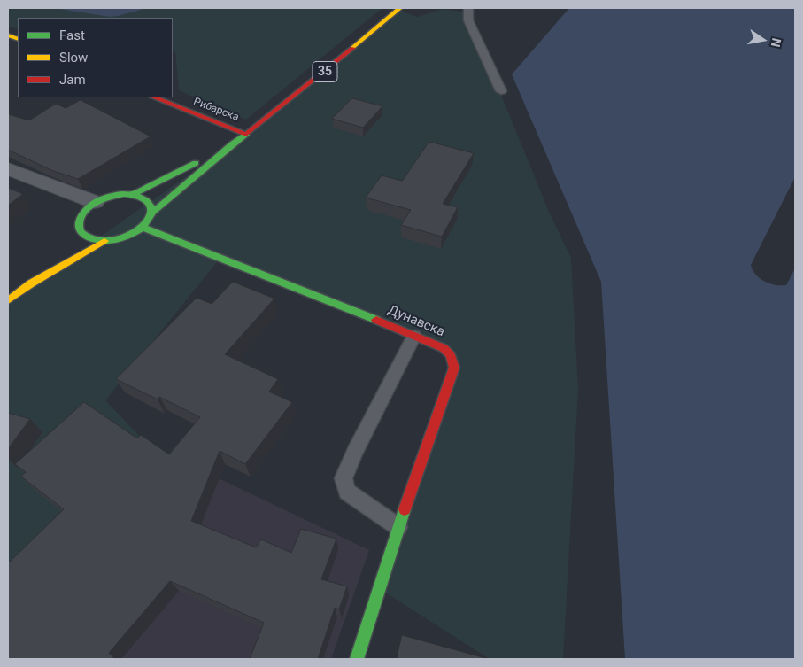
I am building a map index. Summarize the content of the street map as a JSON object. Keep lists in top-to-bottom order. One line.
{"streets":{"main road":["35","Рибарска","Дунавска"]},"crossings":[["35","Рибарска"]],"legend":["Fast","Slow","Jam"],"north":"right"}
